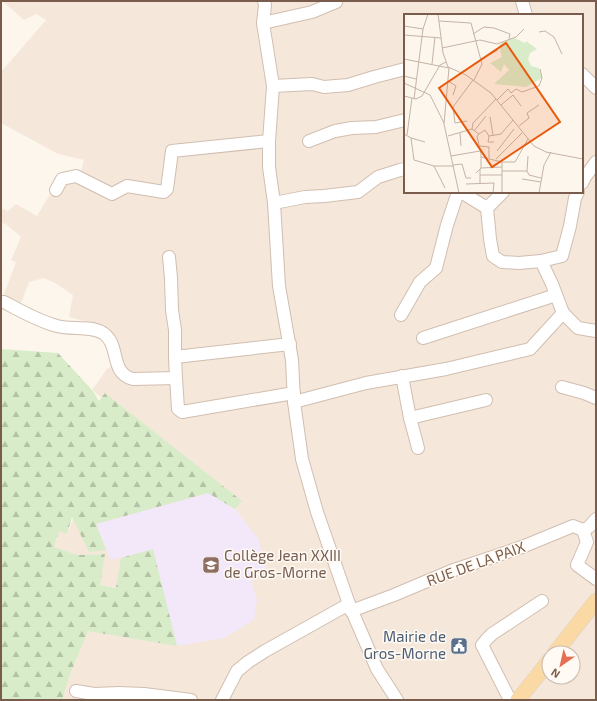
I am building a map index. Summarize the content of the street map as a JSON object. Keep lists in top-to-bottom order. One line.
{"streets":{"street":["RUE DE LA PAIX"]},"places":{"school or university":["Collège Jean XXIII de Gros-Morne"],"public building":["Mairie de Gros-Morne"]},"north":"bottom left"}
